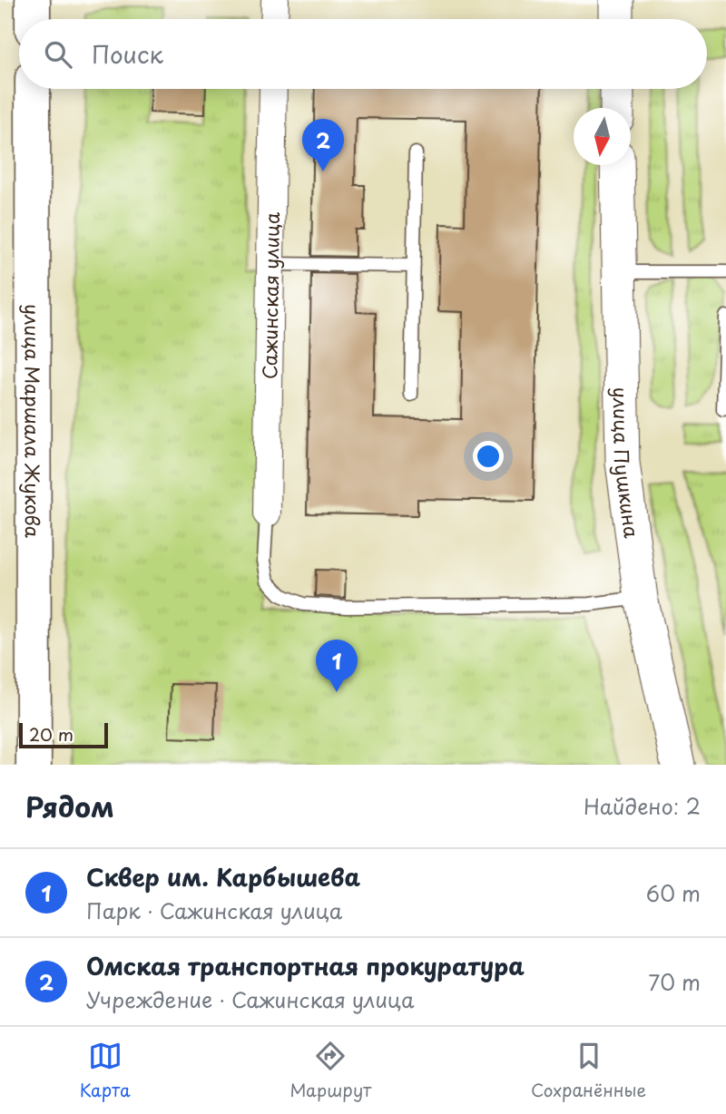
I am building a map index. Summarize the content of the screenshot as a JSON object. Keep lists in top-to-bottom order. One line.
{"streets":{"main road":["улица Маршала Жукова"],"street":["Сажинская улица","улица Пушкина"]},"scale_bar":"20 m","north":"bottom","page":{"search":"Поиск","pins":["2","1"],"scale":"20 m","heading":["Рядом","Найдено: 2"],"list":[{"mark":"1","name":"Сквер им. Карбышева","note":"Парк · Сажинская улица","value":"60 m"},{"mark":"2","name":"Омская транспортная прокуратура","note":"Учреждение · Сажинская улица","value":"70 m"}],"nav":["Карта","Маршрут","Сохранённые"]}}
